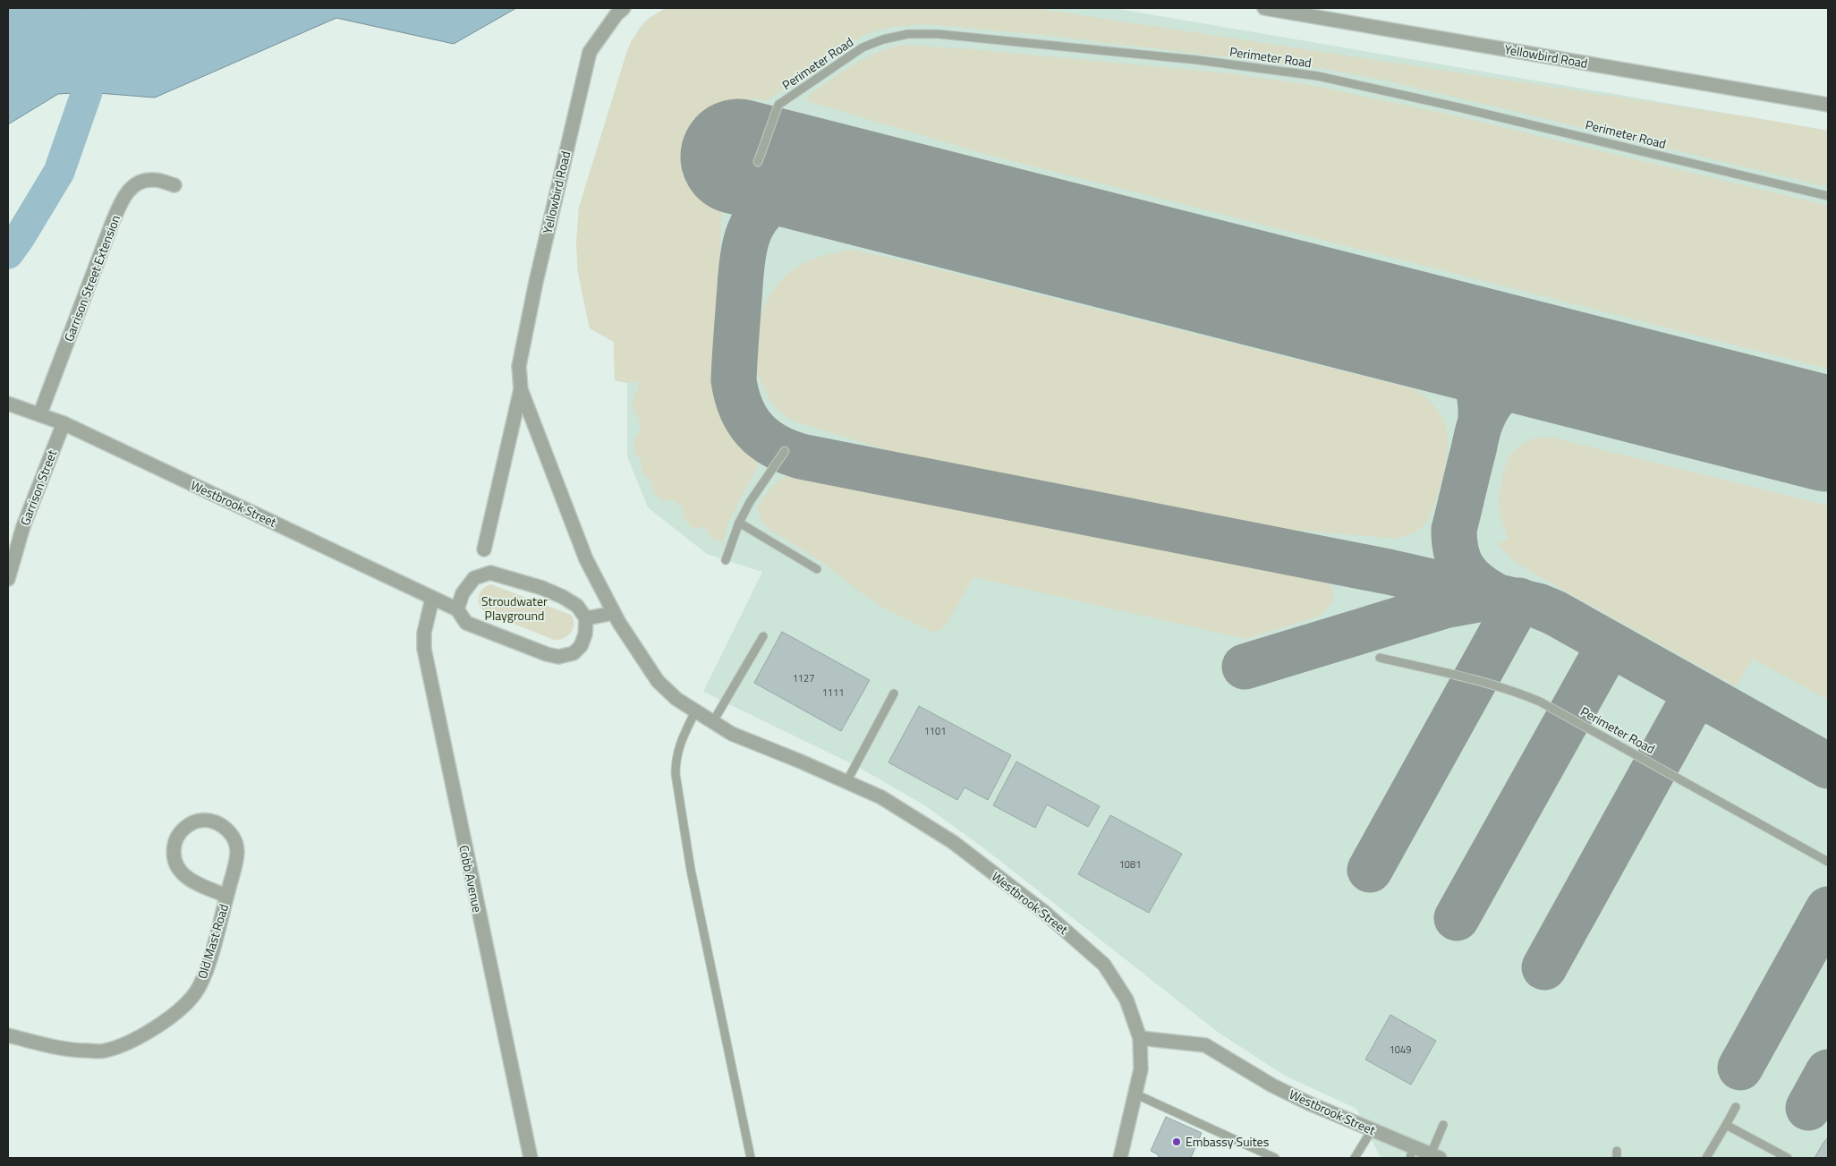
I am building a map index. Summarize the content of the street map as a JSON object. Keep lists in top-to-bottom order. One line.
{"streets":{"street":["Yellowbird Road","Garrison Street Extension","Garrison Street","Westbrook Street","Cobb Avenue","Old Mast Road"],"lane":["Perimeter Road"]},"crossings":[["Yellowbird Road","Westbrook Street"],["Garrison Street Extension","Westbrook Street"],["Garrison Street","Westbrook Street"],["Westbrook Street","Cobb Avenue"]],"parks":["Stroudwater Playground"],"places":["Embassy Suites"],"house_numbers":["1127","1111","1101","1081","1049"]}
